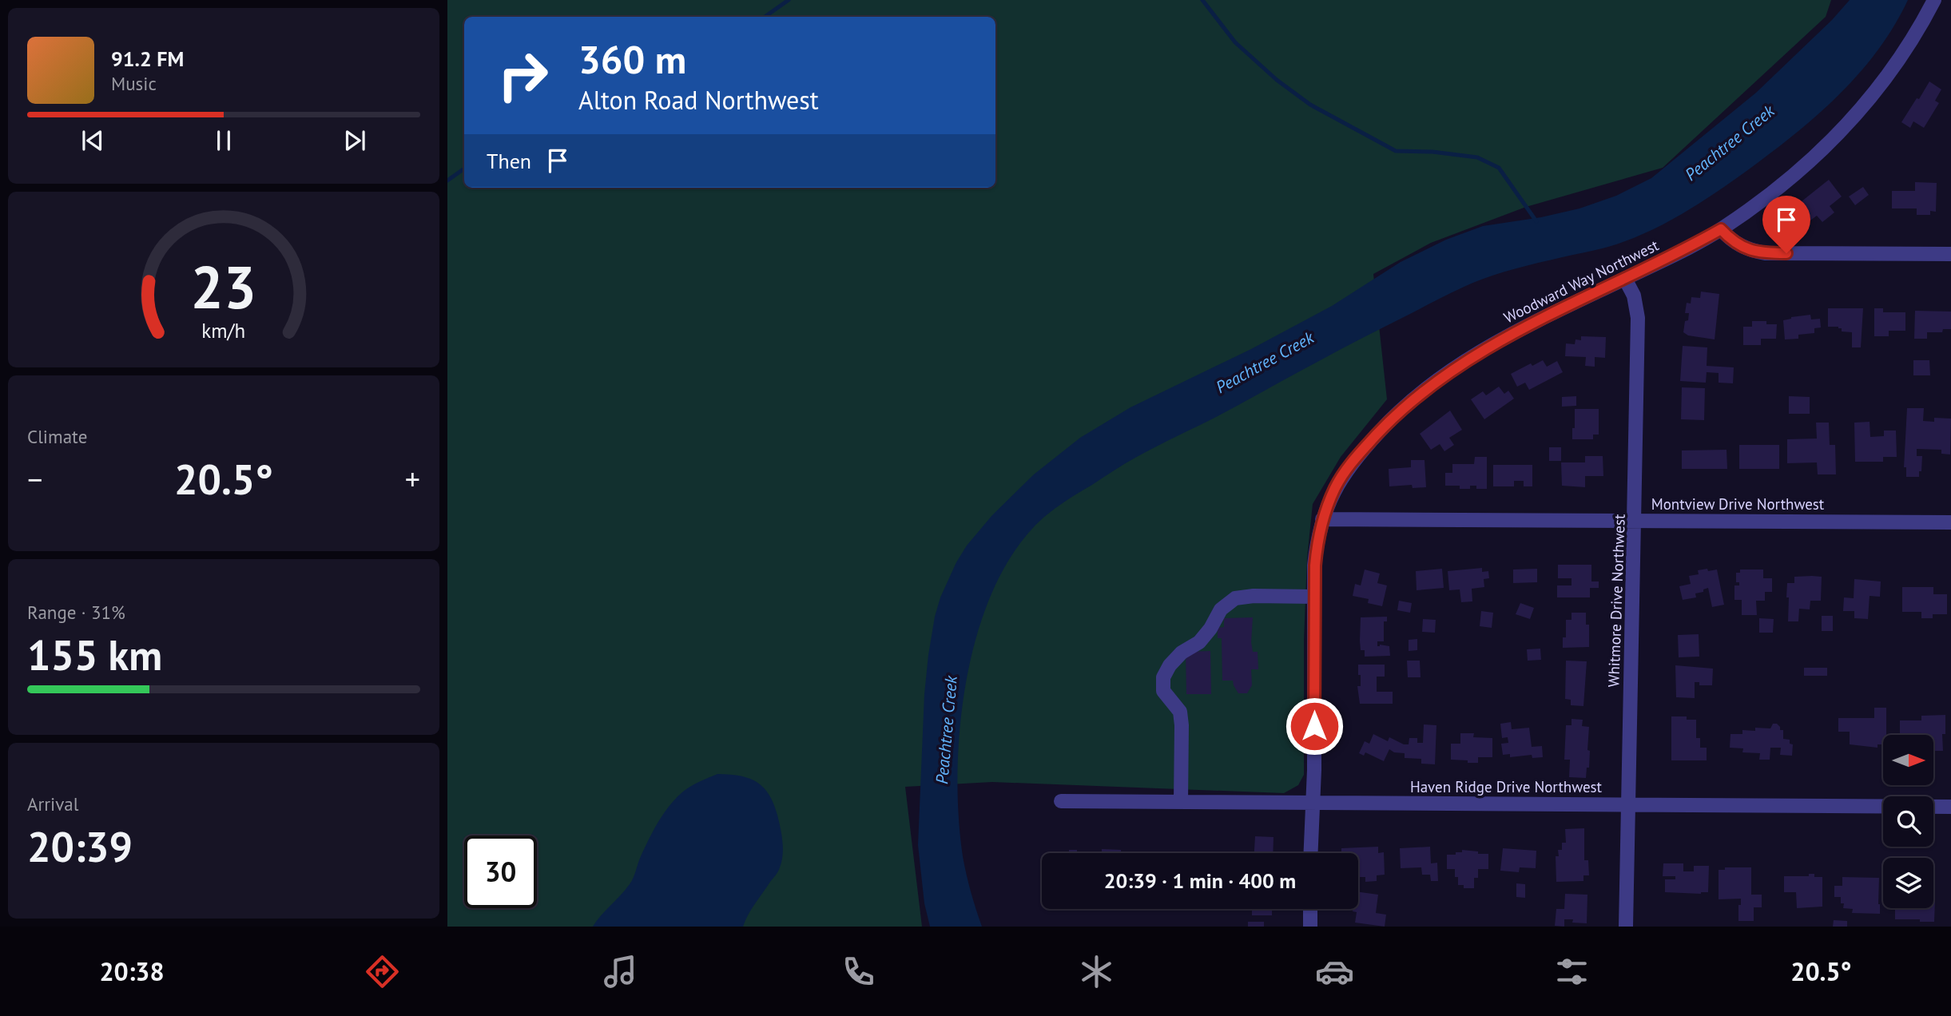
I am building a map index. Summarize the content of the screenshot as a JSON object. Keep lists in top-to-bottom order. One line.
{"streets":{"street":["Woodward Way Northwest","Montview Drive Northwest","Whitmore Drive Northwest","Haven Ridge Drive Northwest"]},"crossings":[["Woodward Way Northwest","Montview Drive Northwest"],["Woodward Way Northwest","Whitmore Drive Northwest"],["Woodward Way Northwest","Haven Ridge Drive Northwest"],["Montview Drive Northwest","Whitmore Drive Northwest"],["Whitmore Drive Northwest","Haven Ridge Drive Northwest"]],"water":["Peachtree Creek"],"north":"right","page":{"turn":["360 m","Alton Road Northwest"],"song":["91.2 FM","Music"],"then":"Then","tile":["Climate",["Range · 31%","155 km"],["Arrival","20:39"]],"heat":["−","20.5°","+"],"limit":"30","trip":"20:39 · 1 min · 400 m","tabs":["20:38","20.5°"],"gauge":["23","km/h"]}}
